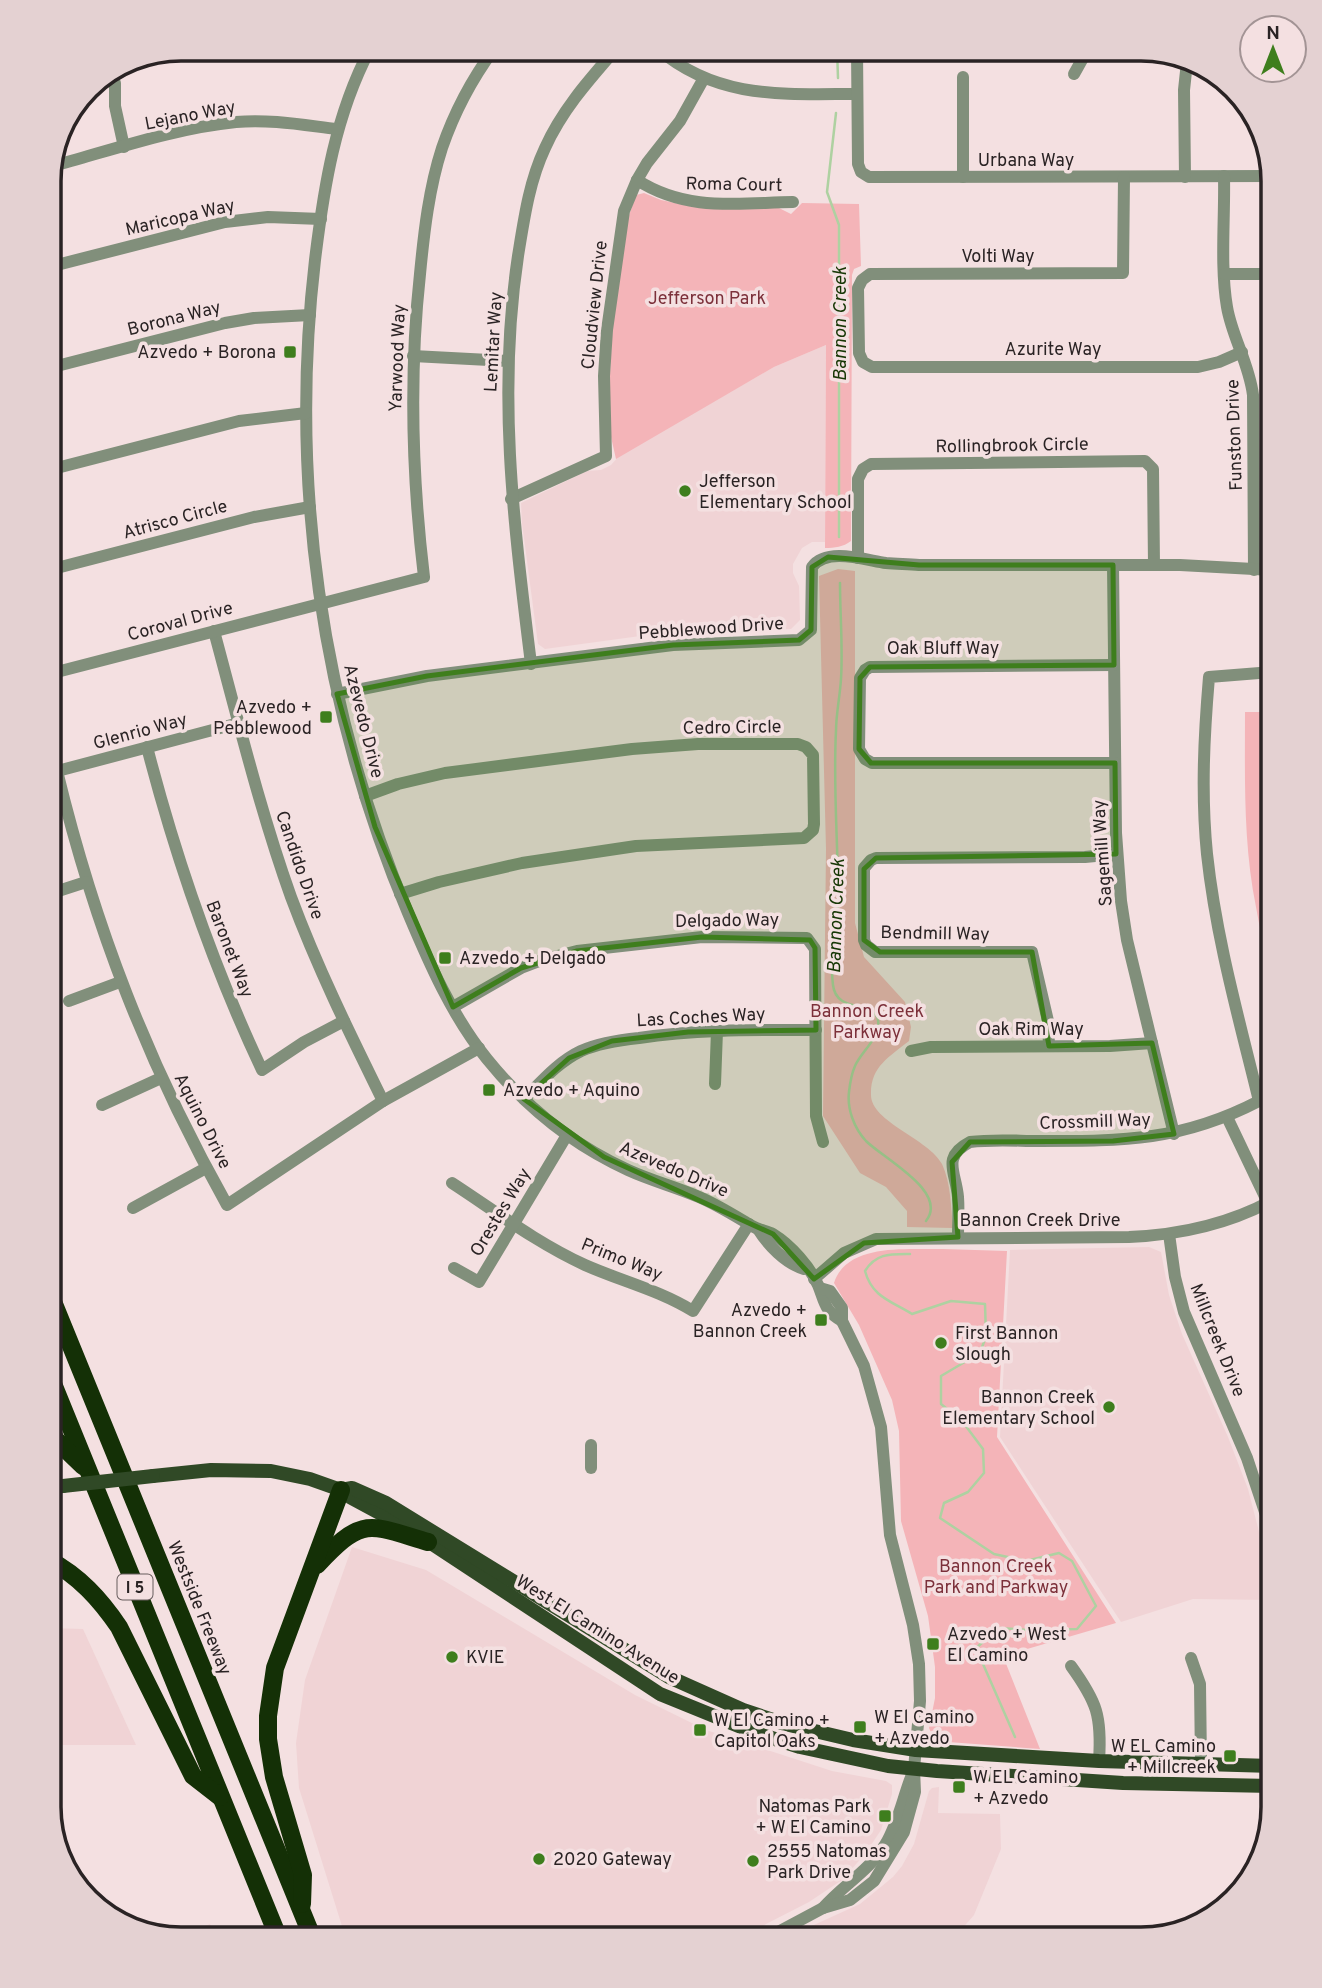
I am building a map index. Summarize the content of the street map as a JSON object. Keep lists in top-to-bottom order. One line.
{"streets":{"highway":["I 5","Westside Freeway"],"main road":["West El Camino Avenue"],"street":["Lejano Way","Urbana Way","Roma Court","Maricopa Way","Volti Way","Cloudview Drive","Borona Way","Lemitar Way","Azurite Way","Yarwood Way","Funston Drive","Rollingbrook Circle","Atrisco Circle","Coroval Drive","Pebblewood Drive","Oak Bluff Way","Azevedo Drive","Cedro Circle","Glenrio Way","Sagemill Way","Candido Drive","Delgado Way","Bendmill Way","Baronet Way","Las Coches Way","Oak Rim Way","Aquino Drive","Crossmill Way","Orestes Way","Bannon Creek Drive","Primo Way","Millcreek Drive"]},"crossings":[["Lejano Way","Azevedo Drive"],["Urbana Way","Volti Way"],["Urbana Way","Funston Drive"],["Roma Court","Cloudview Drive"],["Maricopa Way","Azevedo Drive"],["Volti Way","Azurite Way"],["Cloudview Drive","Lemitar Way"],["Borona Way","Azevedo Drive"],["Lemitar Way","Pebblewood Drive"],["Azurite Way","Funston Drive"],["Yarwood Way","Coroval Drive"],["Yarwood Way","Azevedo Drive"],["Funston Drive","Pebblewood Drive"],["Rollingbrook Circle","Pebblewood Drive"],["Atrisco Circle","Azevedo Drive"],["Coroval Drive","Azevedo Drive"],["Coroval Drive","Candido Drive"],["Pebblewood Drive","Azevedo Drive"],["Pebblewood Drive","Sagemill Way"],["Oak Bluff Way","Sagemill Way"],["Azevedo Drive","Cedro Circle"],["Azevedo Drive","Delgado Way"],["Azevedo Drive","Las Coches Way"],["Azevedo Drive","Aquino Drive"],["Azevedo Drive","Orestes Way"],["Azevedo Drive","Bannon Creek Drive"],["Azevedo Drive","Primo Way"],["Azevedo Drive","West El Camino Avenue"],["Glenrio Way","Candido Drive"],["Glenrio Way","Baronet Way"],["Sagemill Way","Bendmill Way"],["Sagemill Way","Oak Rim Way"],["Sagemill Way","Crossmill Way"],["Candido Drive","Baronet Way"],["Candido Drive","Aquino Drive"],["Delgado Way","Las Coches Way"],["Bendmill Way","Oak Rim Way"],["Crossmill Way","Bannon Creek Drive"],["Orestes Way","Primo Way"],["Bannon Creek Drive","Millcreek Drive"]],"water":["Bannon Creek"],"parks":["Jefferson Park","Bannon Creek Parkway","Bannon Creek Park and Parkway"],"places":{"transit":["Azvedo + Borona","Azvedo + Pebblewood","Azvedo + Delgado","Azvedo + Aquino","Azvedo + Bannon Creek","Azvedo + West El Camino","W El Camino + Azvedo","W El Camino + Capitol Oaks","W EL Camino + Millcreek","W EL Camino + Azvedo","Natomas Park + W El Camino"],"other":["Jefferson Elementary School","First Bannon Slough","Bannon Creek Elementary School","KVIE","2020 Gateway","2555 Natomas Park Drive"]},"north":"top"}
